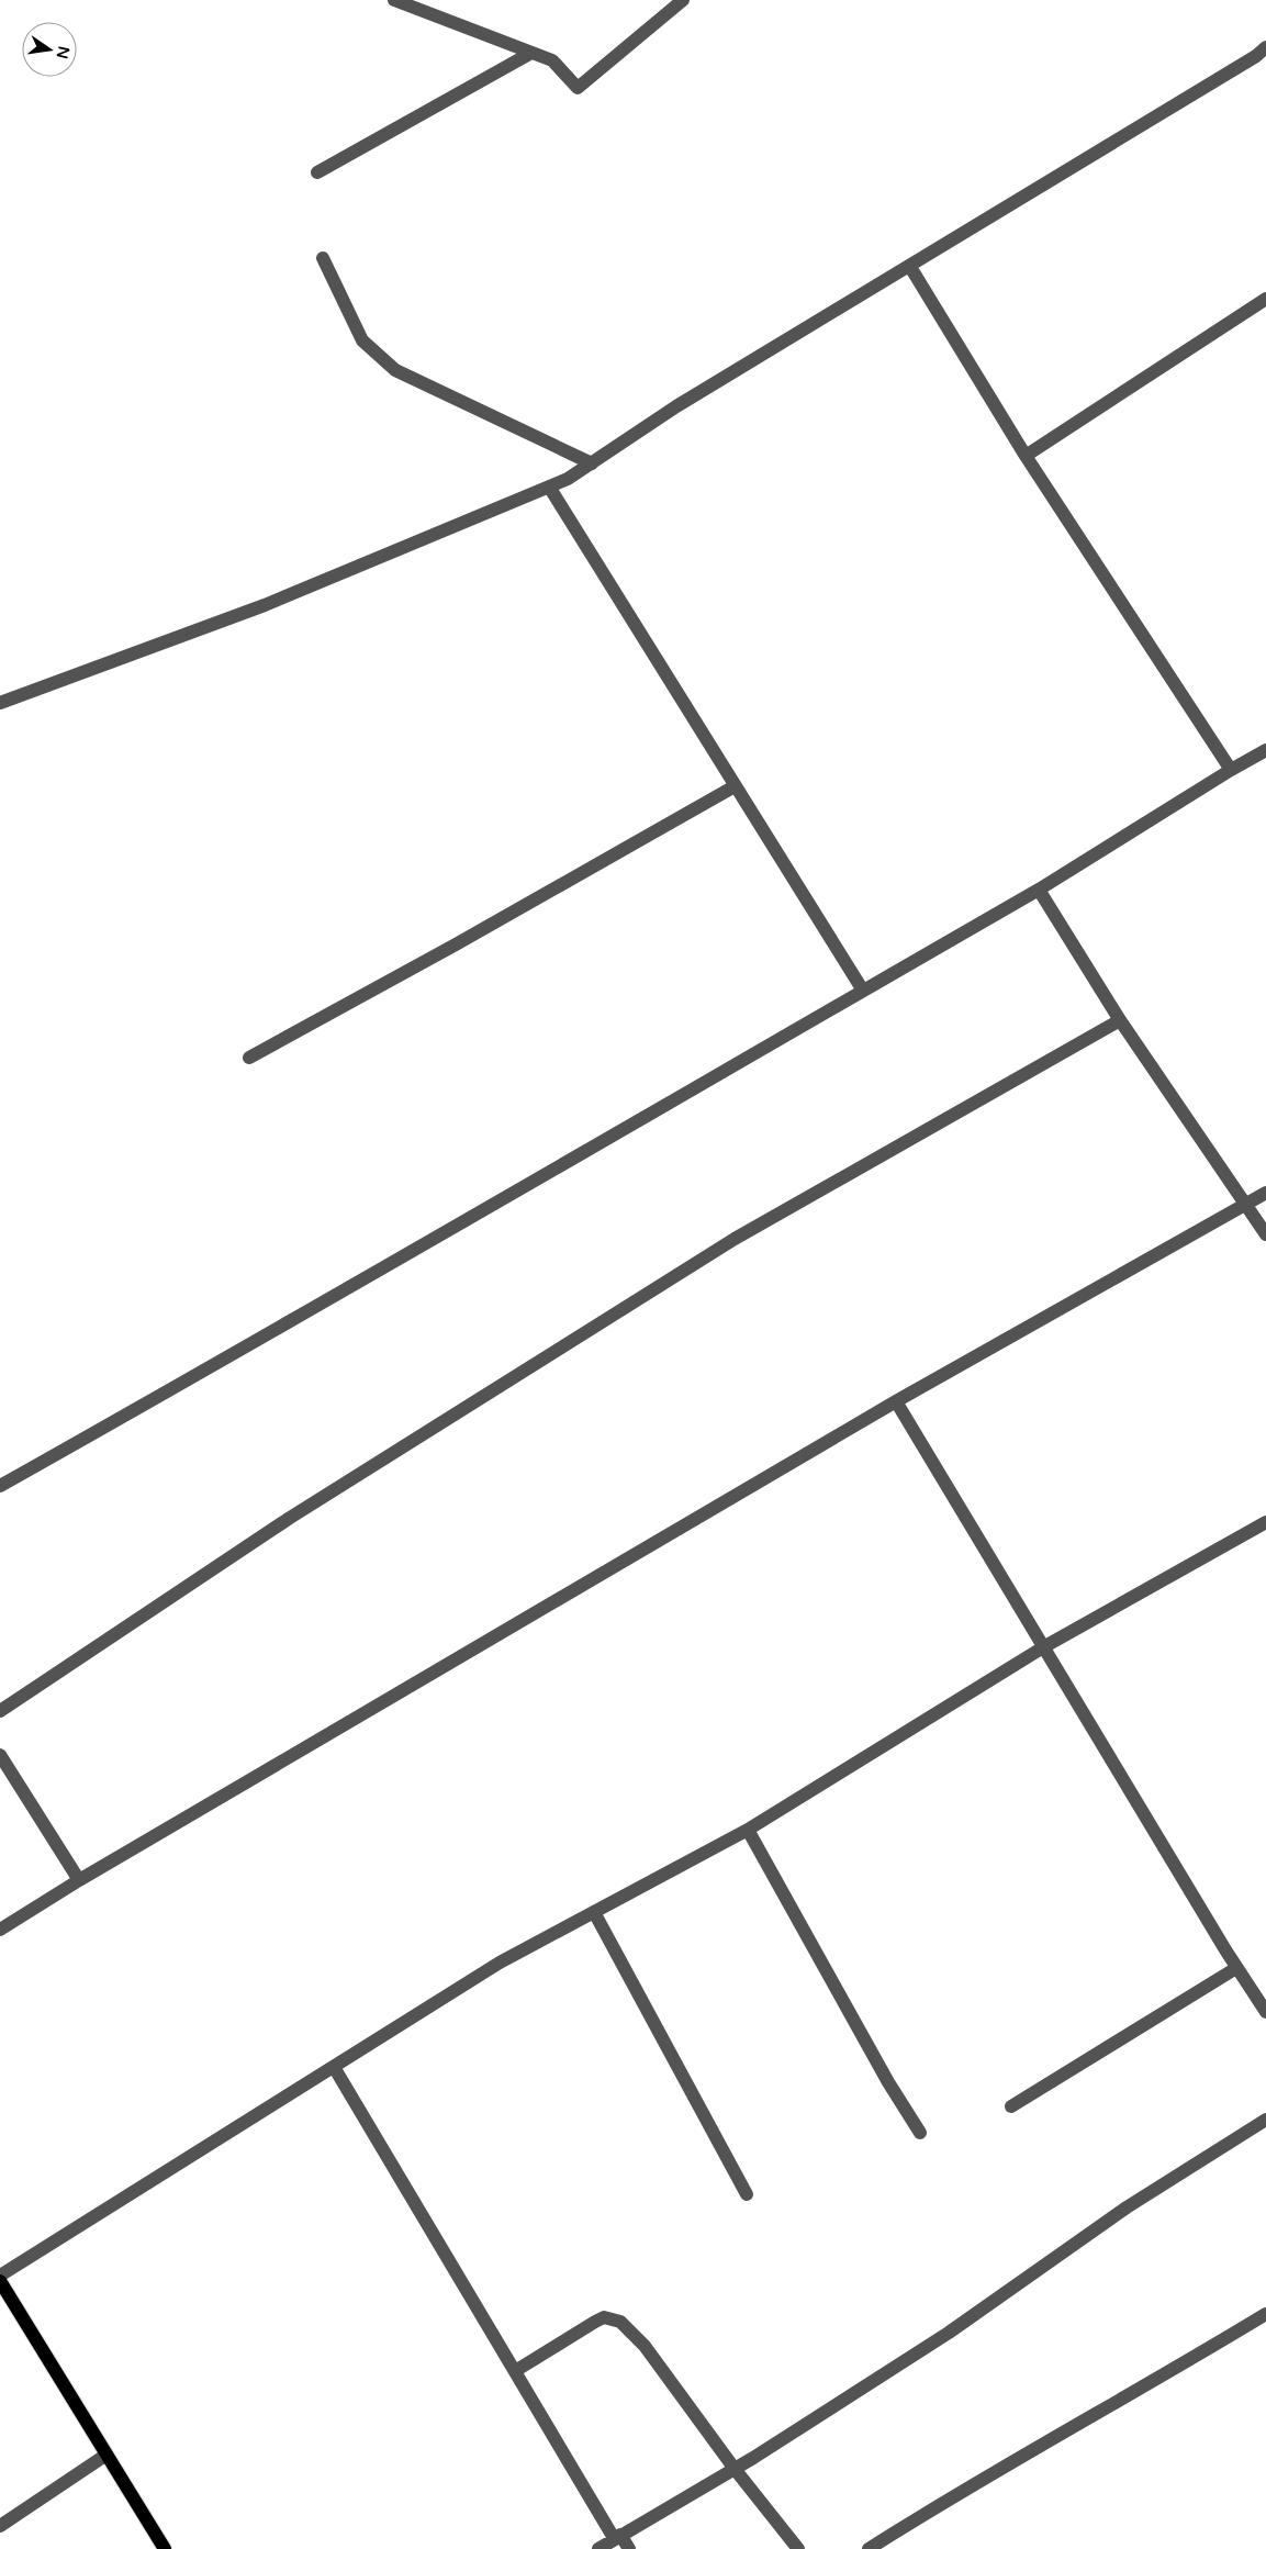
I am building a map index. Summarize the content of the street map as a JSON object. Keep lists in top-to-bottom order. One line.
{"north":"right"}
